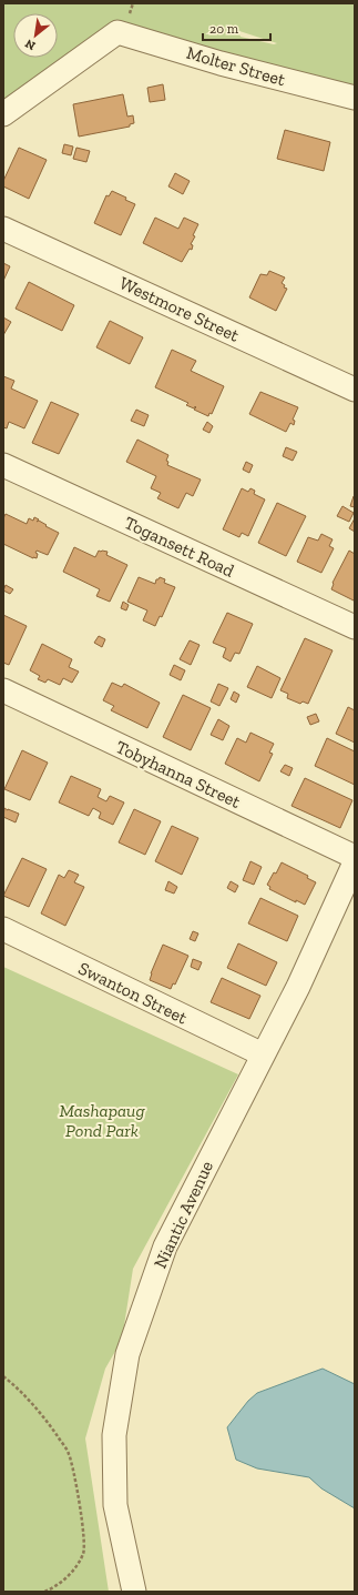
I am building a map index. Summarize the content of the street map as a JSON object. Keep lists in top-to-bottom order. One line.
{"streets":{"street":["Molter Street","Westmore Street","Togansett Road","Tobyhanna Street","Swanton Street","Niantic Avenue"]},"crossings":[["Swanton Street","Niantic Avenue"]],"parks":["Mashapaug Pond Park"],"scale_bar":"20 m","north":"bottom left"}
